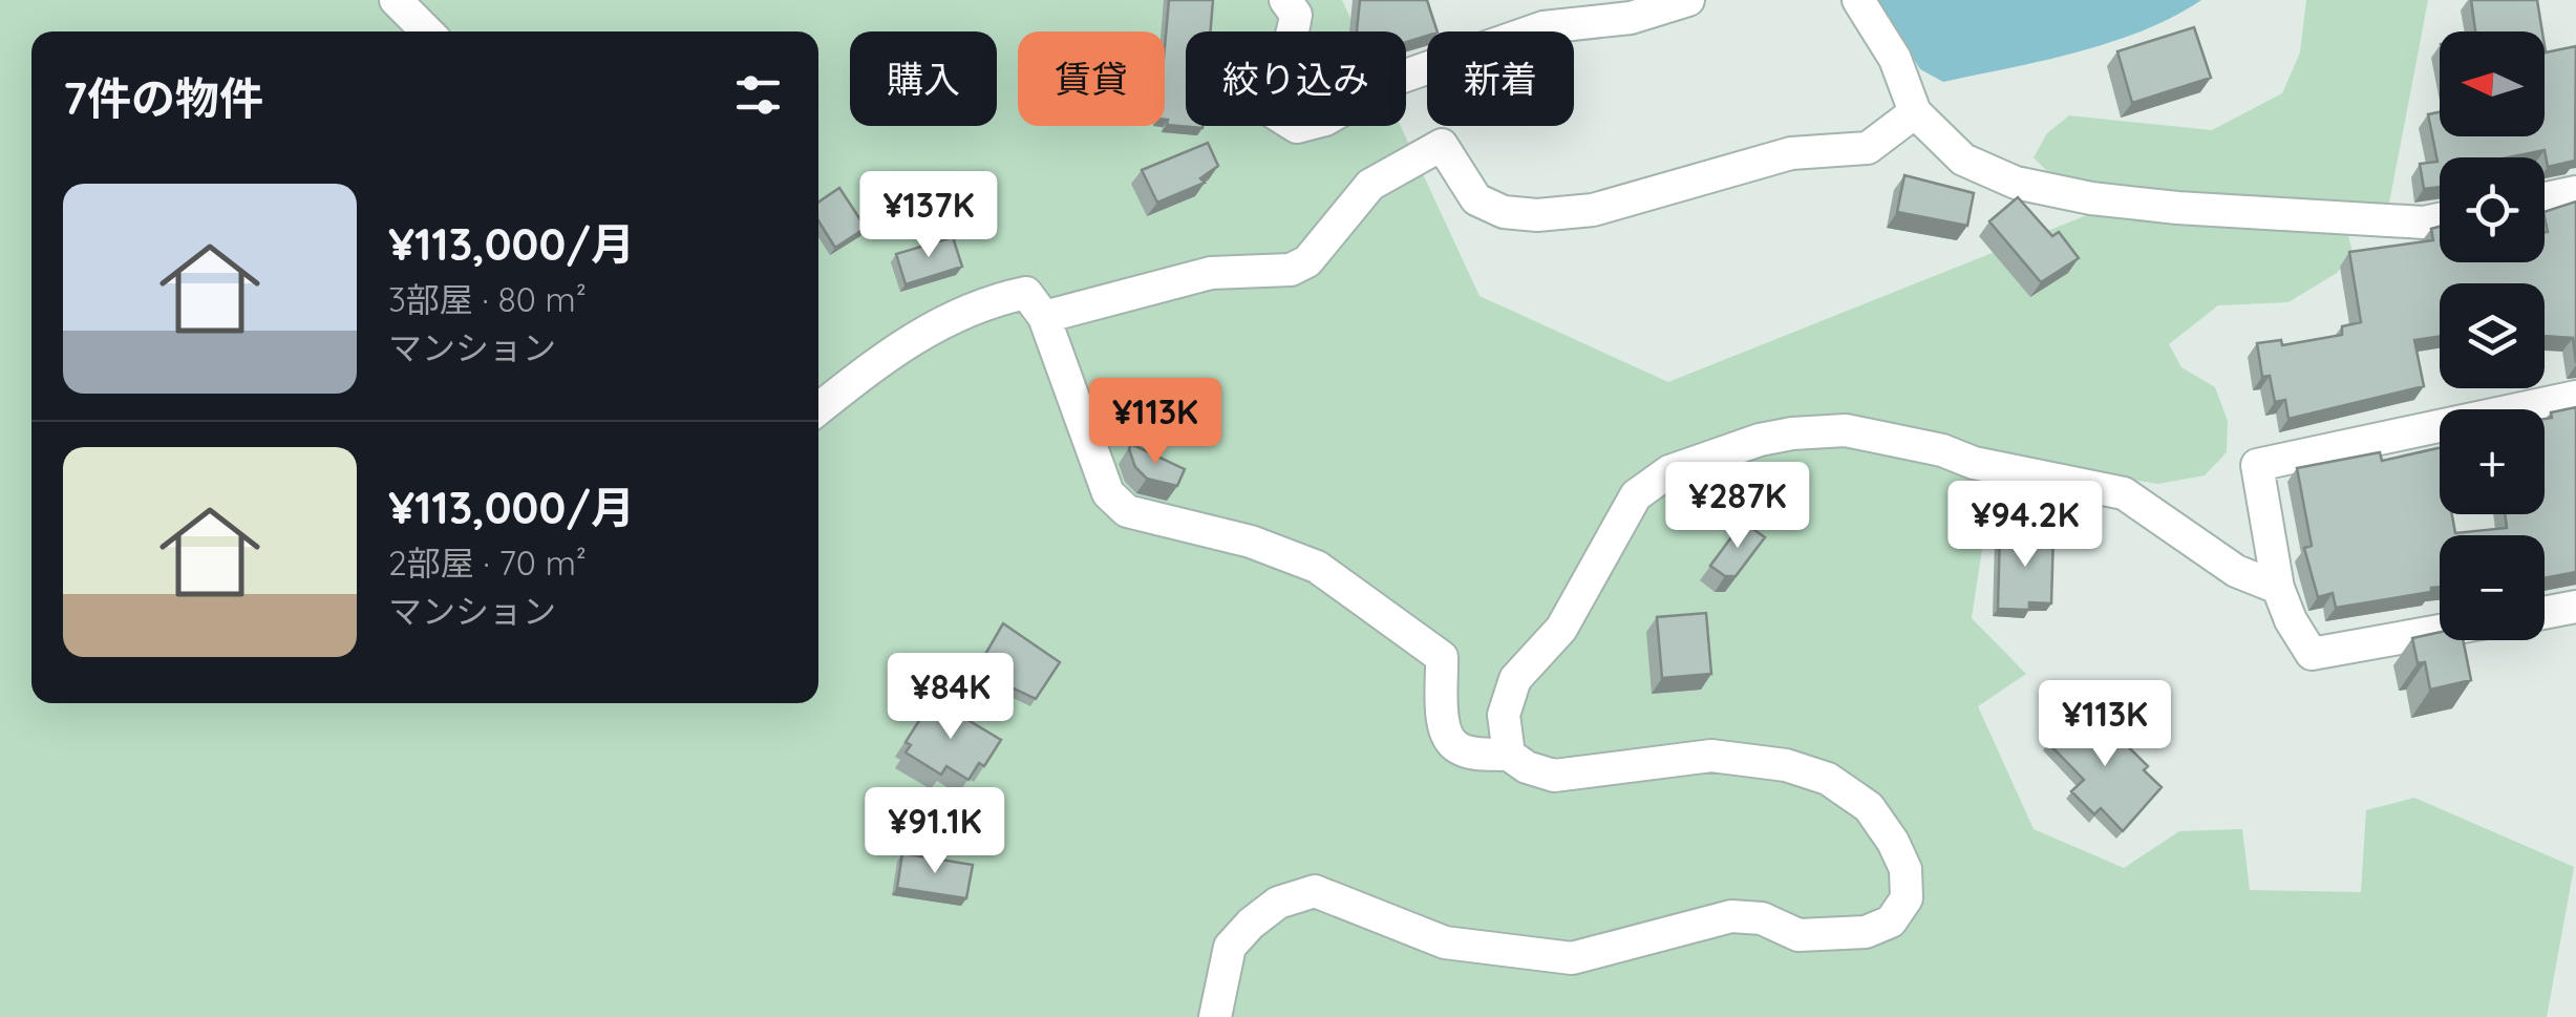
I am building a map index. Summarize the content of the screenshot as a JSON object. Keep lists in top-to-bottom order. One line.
{"north":"left","page":{"map_buttons":["+","−"],"chip":["購入","賃貸","絞り込み","新着"],"heading":"7件の物件","list":[{"name":"¥113,000/月","note":"3部屋 · 80 m² · マンション"},{"name":"¥113,000/月","note":"2部屋 · 70 m² · マンション"}],"price":["¥137K","¥113K","¥287K","¥94.2K","¥84K","¥113K","¥91.1K"]}}
